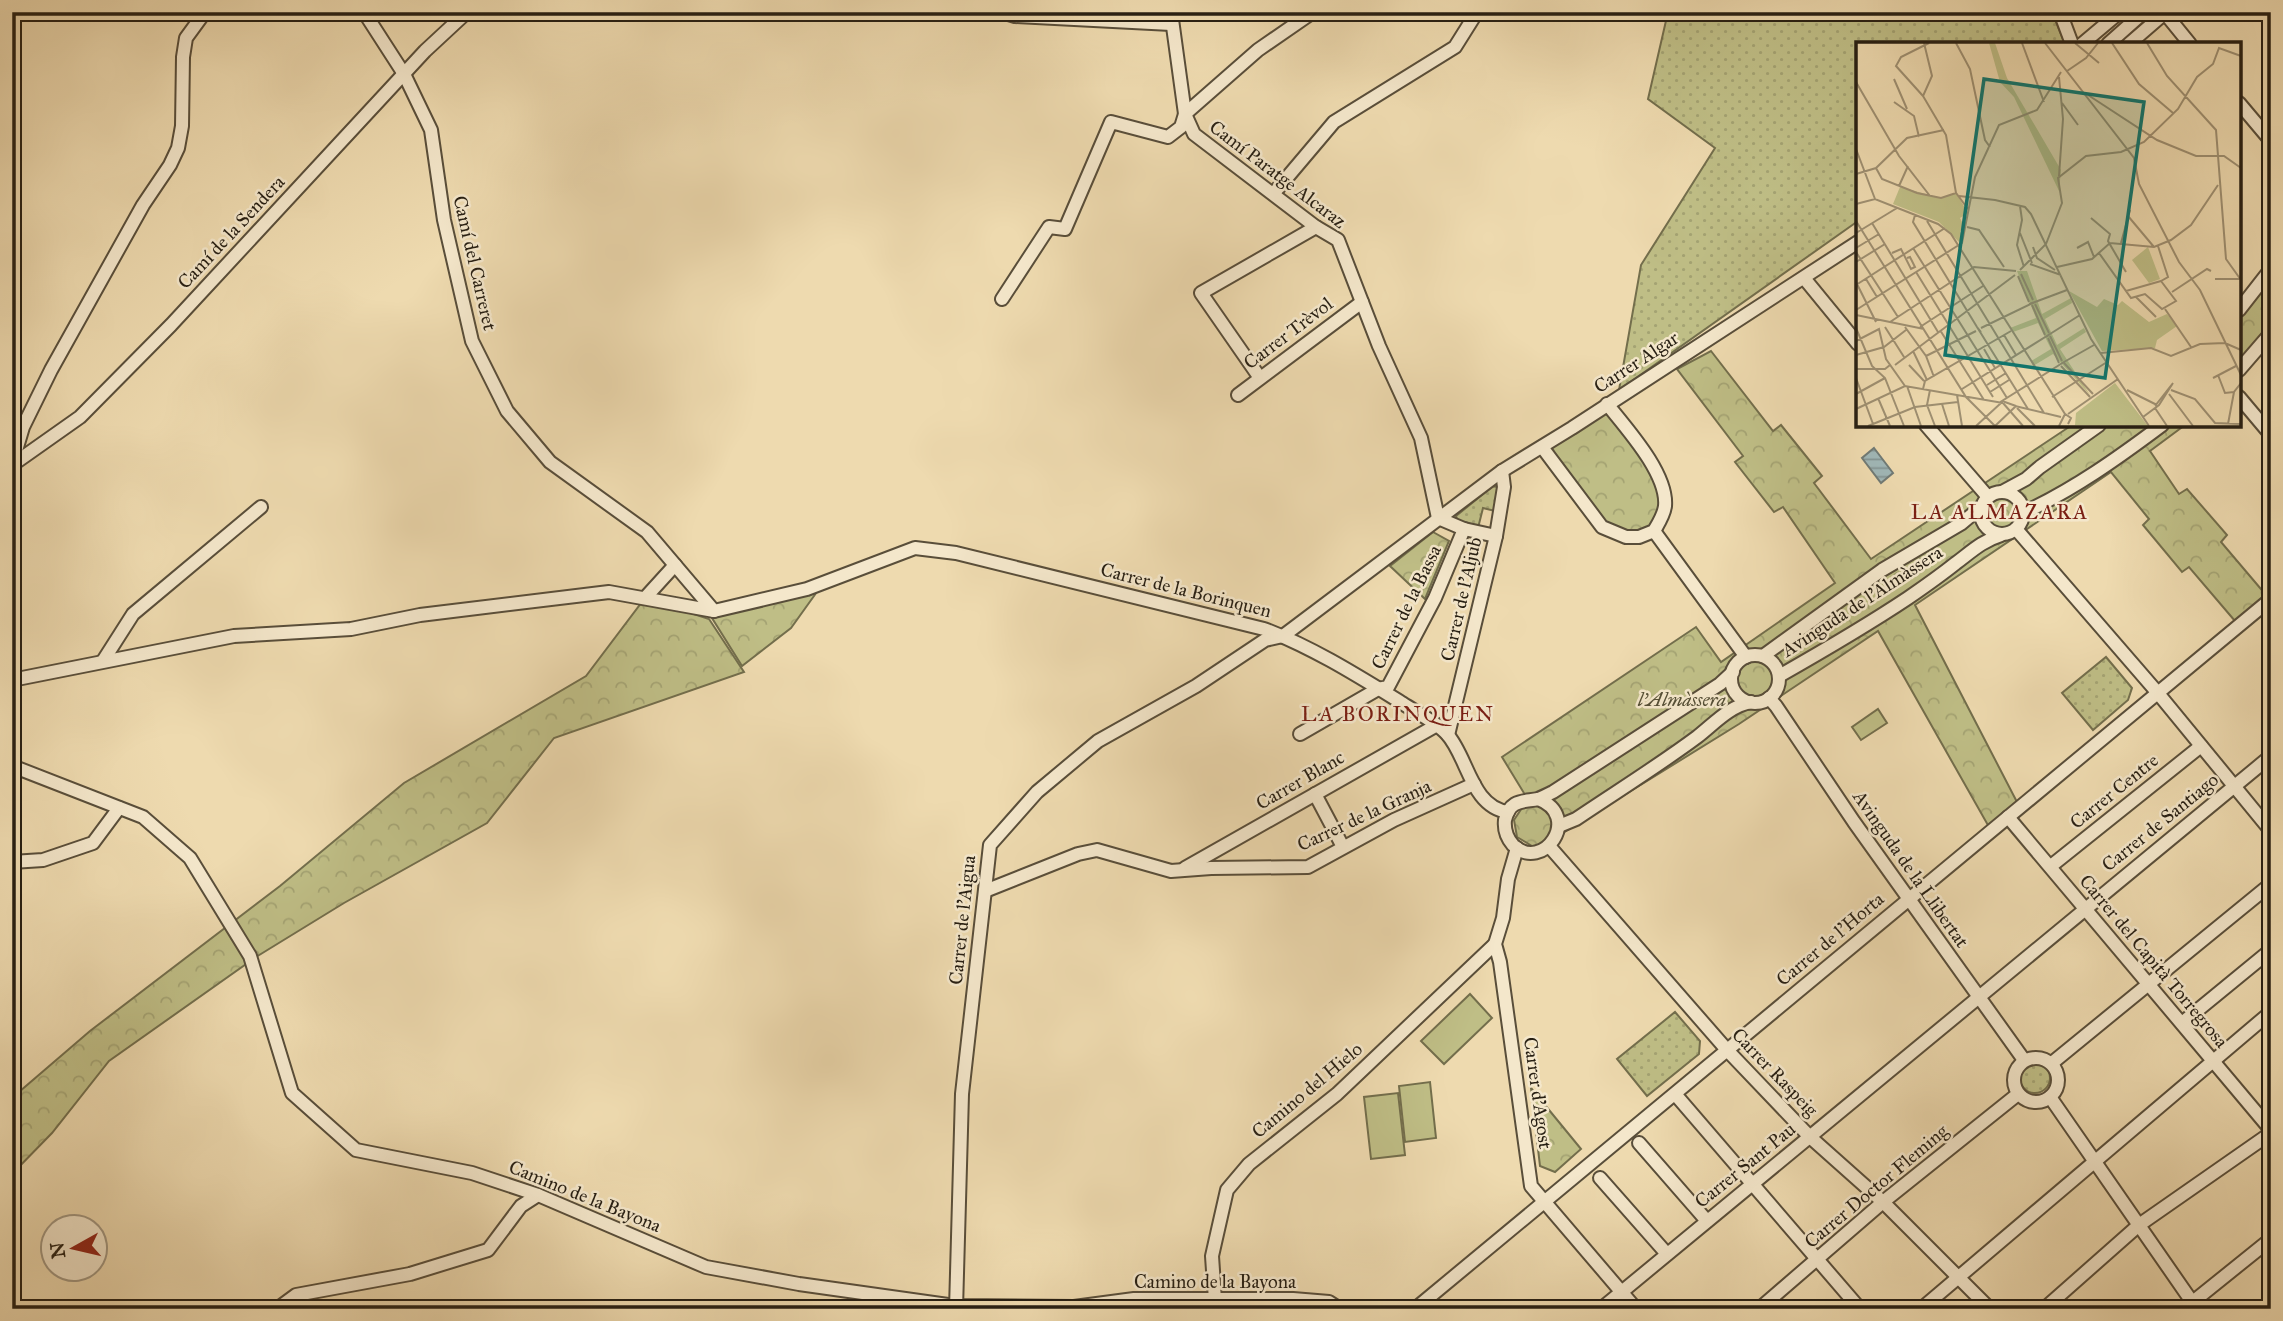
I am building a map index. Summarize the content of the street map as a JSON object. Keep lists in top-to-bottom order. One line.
{"streets":{"street":["Camí Paratge Alcaraz","Camí de la Sendera","Camí del Carreret","Carrer Trèvol","Carrer Algar","Carrer de la Borinquen","Carrer de l'Aljub","Avinguda de l'Almàssera","Carrer de la Bassa","Carrer Blanc","Carrer Centre","Carrer de la Granja","Carrer de Santiago","Avinguda de la Llibertat","Carrer de l'Aigua","Carrer de l'Horta","Carrer del Capità Torregrosa","Carrer Raspeig","Camino del Hielo","Carrer d'Agost","Carrer Sant Pau","Carrer Doctor Fleming","Camino de la Bayona"]},"crossings":[["Camí Paratge Alcaraz","Carrer Trèvol"],["Camí Paratge Alcaraz","Carrer Algar"],["Camí Paratge Alcaraz","Carrer de l'Aigua"],["Camí de la Sendera","Camí del Carreret"],["Camí del Carreret","Carrer de la Borinquen"],["Carrer Algar","Carrer de l'Aljub"],["Carrer Algar","Carrer de l'Aigua"],["Carrer de la Borinquen","Carrer de l'Aljub"],["Carrer de la Borinquen","Carrer de la Bassa"],["Carrer de la Borinquen","Carrer Blanc"],["Carrer de la Borinquen","Carrer de la Granja"],["Carrer de la Borinquen","Carrer de l'Aigua"],["Carrer de la Borinquen","Carrer Raspeig"],["Carrer de la Borinquen","Carrer d'Agost"],["Avinguda de l'Almàssera","Avinguda de la Llibertat"],["Carrer Blanc","Carrer de la Granja"],["Carrer Centre","Carrer del Capità Torregrosa"],["Carrer de la Granja","Carrer de l'Aigua"],["Carrer de Santiago","Avinguda de la Llibertat"],["Carrer de Santiago","Carrer del Capità Torregrosa"],["Carrer de Santiago","Carrer Sant Pau"],["Avinguda de la Llibertat","Carrer de l'Horta"],["Avinguda de la Llibertat","Carrer Sant Pau"],["Avinguda de la Llibertat","Carrer Doctor Fleming"],["Carrer de l'Aigua","Camino de la Bayona"],["Carrer de l'Horta","Carrer del Capità Torregrosa"],["Carrer de l'Horta","Carrer Raspeig"],["Carrer de l'Horta","Carrer d'Agost"],["Carrer Raspeig","Carrer d'Agost"],["Carrer Raspeig","Carrer Sant Pau"],["Carrer Raspeig","Carrer Doctor Fleming"],["Camino del Hielo","Carrer d'Agost"],["Camino del Hielo","Camino de la Bayona"],["Carrer d'Agost","Carrer Sant Pau"]],"districts":["LA ALMAZARA","LA BORINQUEN"],"parks":["l'Almàssera"],"north":"left"}
